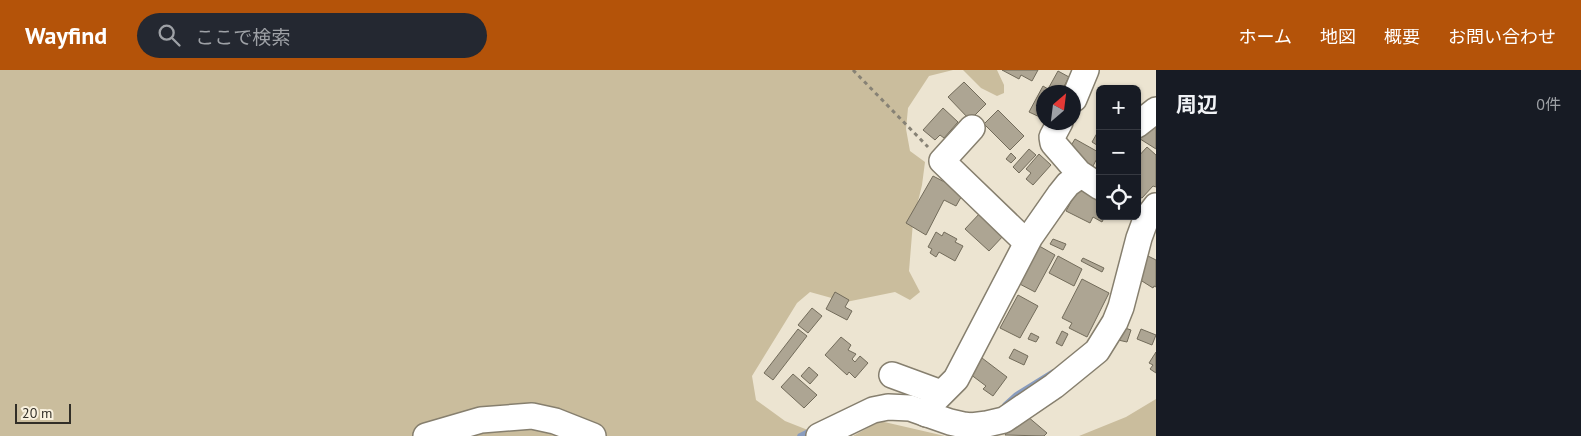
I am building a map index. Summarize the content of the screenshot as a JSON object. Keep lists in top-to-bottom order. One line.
{"scale_bar":"20 m","north":"top right","page":{"header":"Wayfind","search":"ここで検索","nav":["ホーム","地図","概要","お問い合わせ"],"heading":["周辺","0件"],"map_buttons":["+","−"],"scale":"20 m"}}
